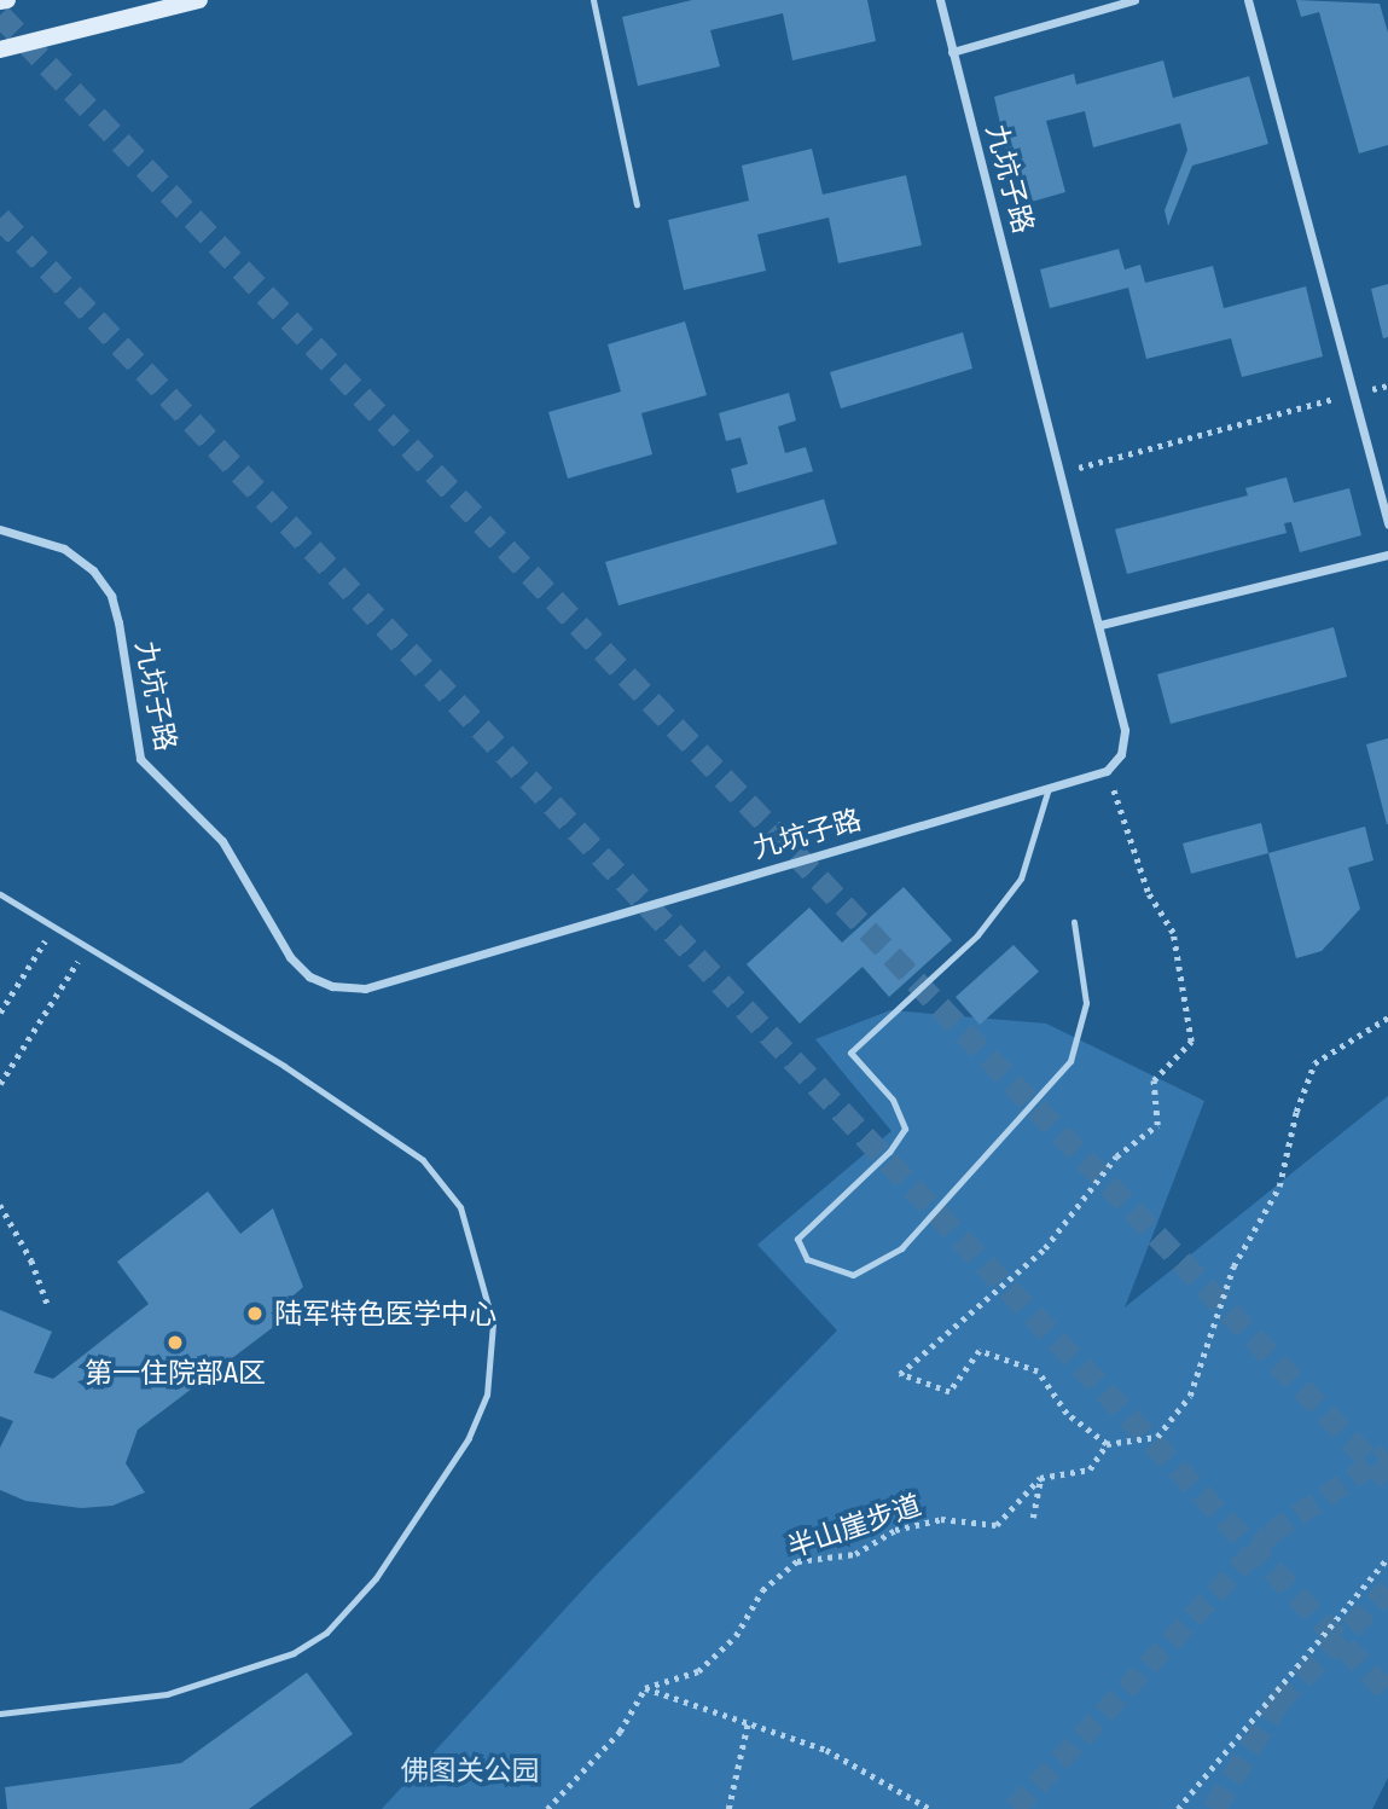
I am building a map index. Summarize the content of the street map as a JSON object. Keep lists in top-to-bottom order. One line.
{"streets":{"street":["九坑子路"],"path":["半山崖步道"]},"parks":["佛图关公园"],"places":["陆军特色医学中心","第一住院部A区"]}
